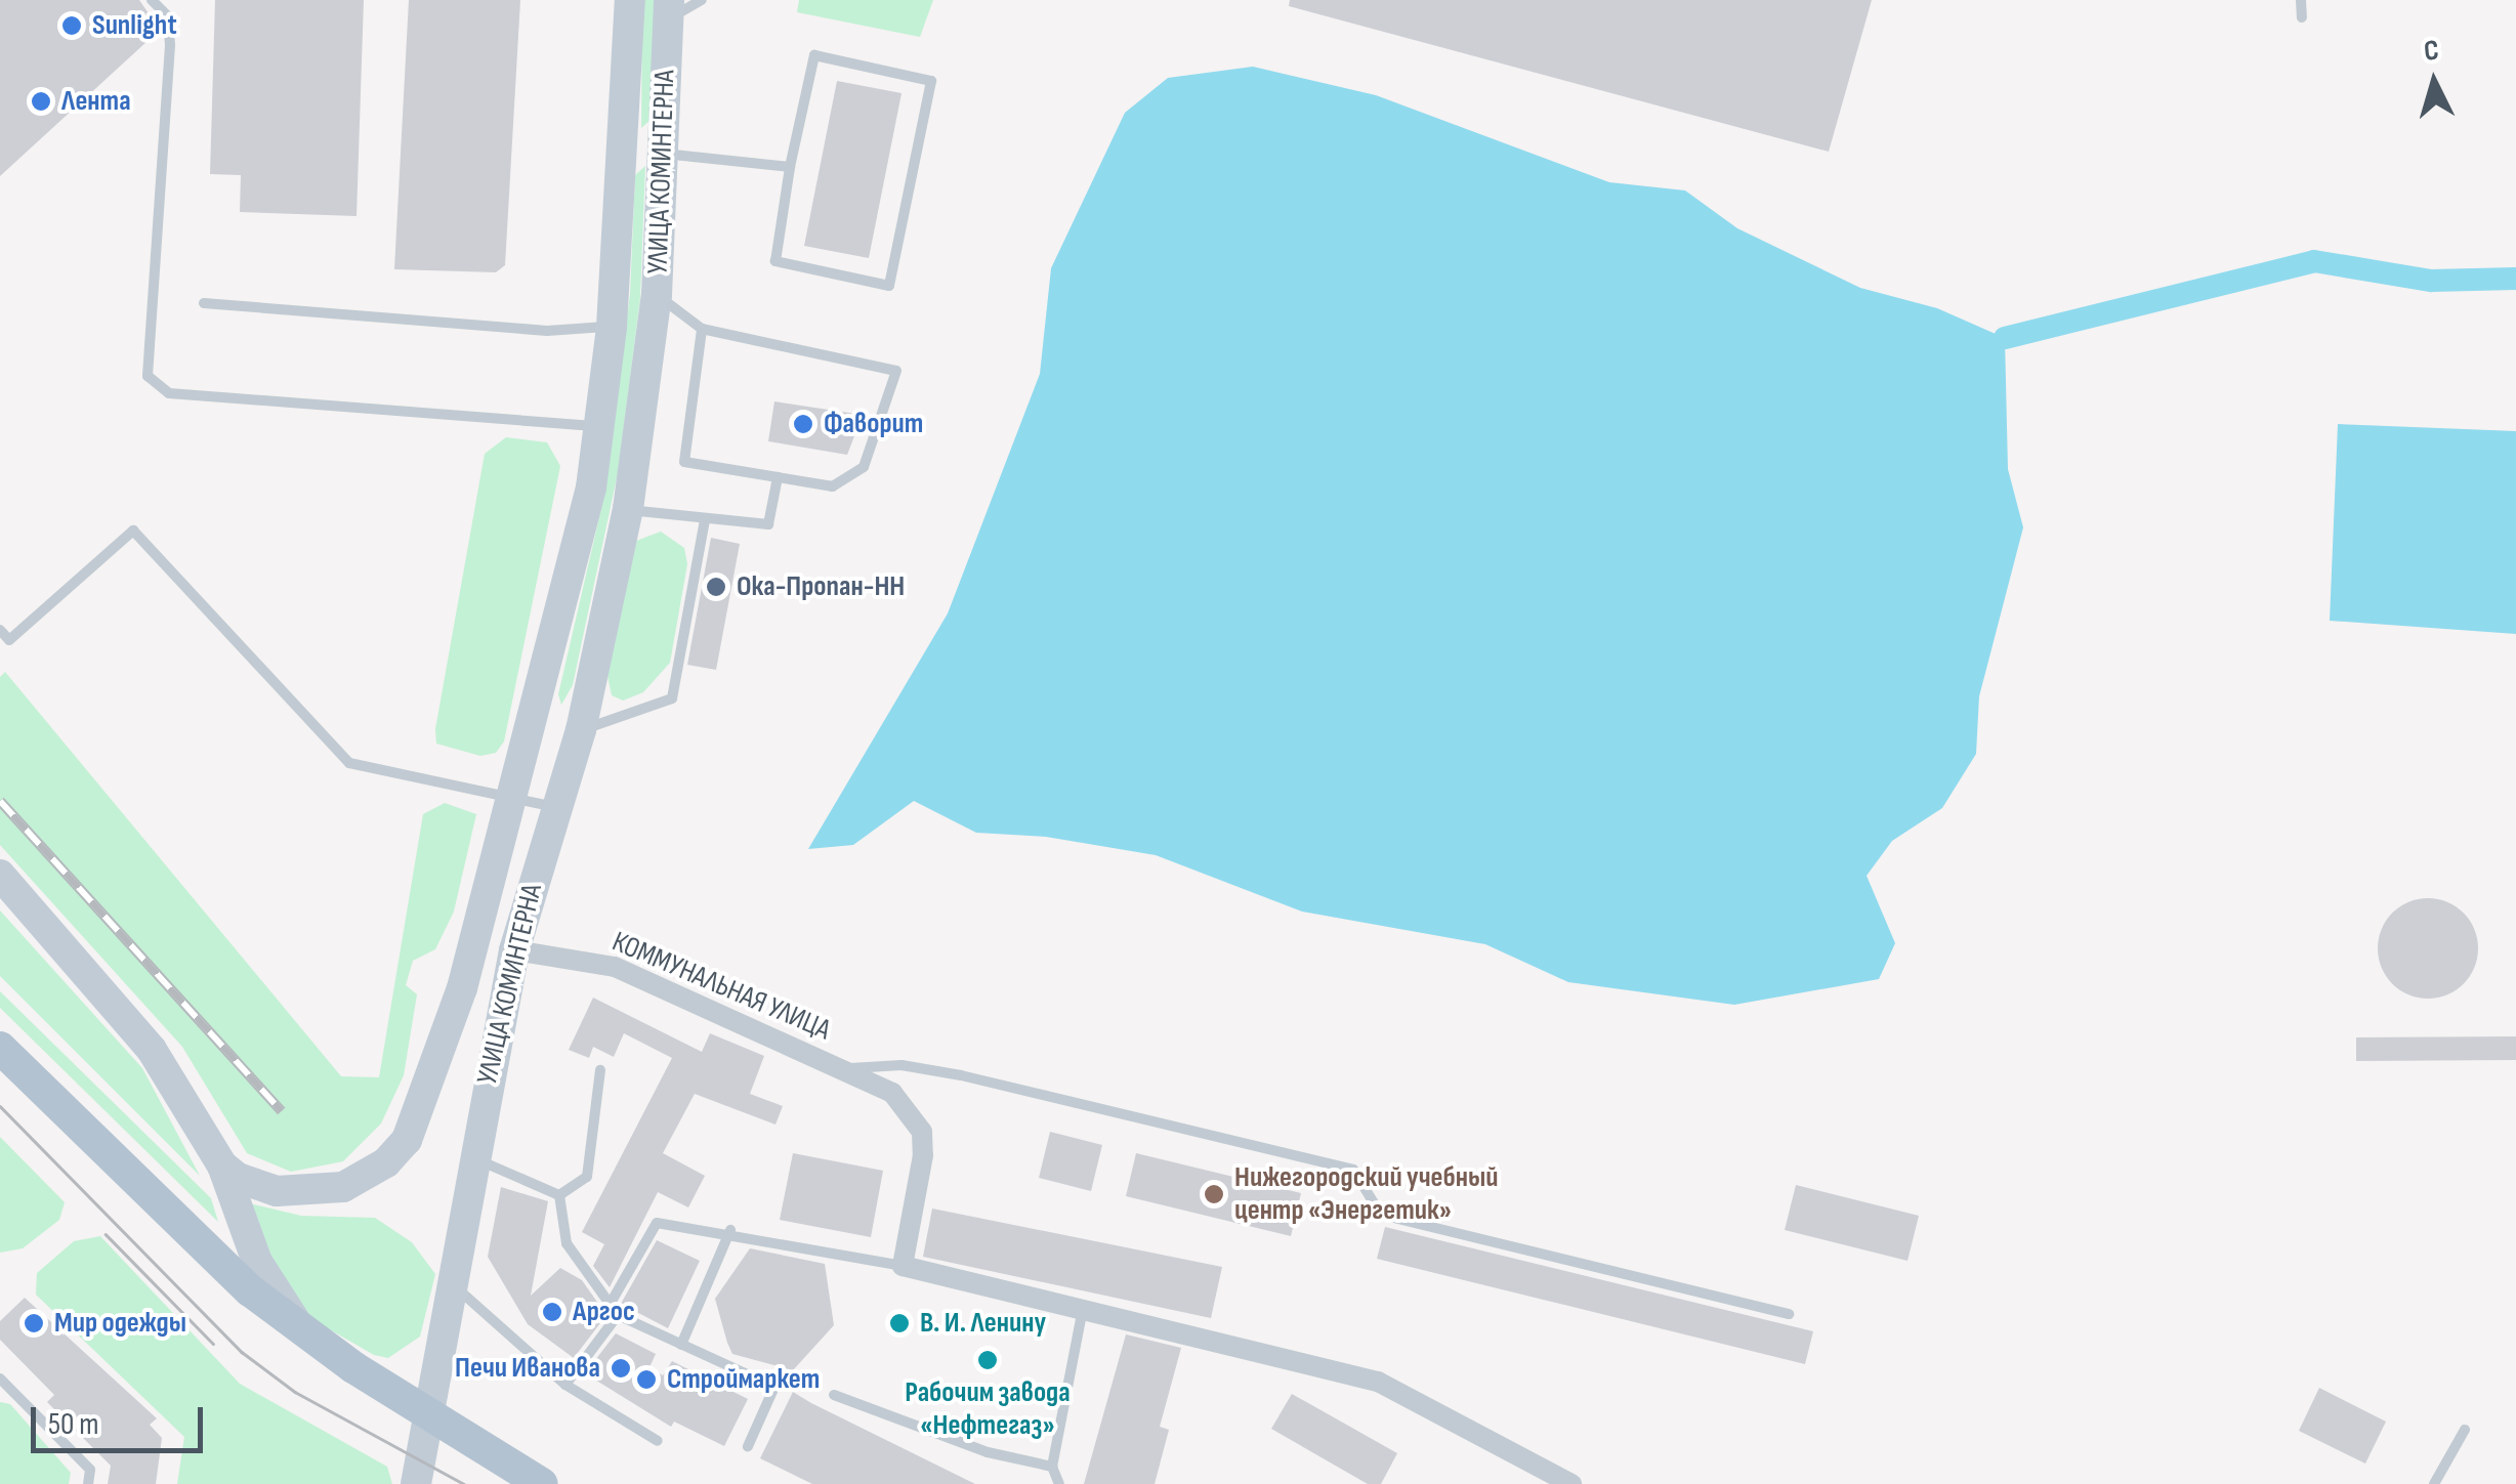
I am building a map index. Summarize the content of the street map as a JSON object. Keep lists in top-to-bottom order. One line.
{"streets":{"main road":["УЛИЦА КОМИНТЕРНА"],"street":["КОММУНАЛЬНАЯ УЛИЦА"]},"crossings":[["УЛИЦА КОМИНТЕРНА","КОММУНАЛЬНАЯ УЛИЦА"]],"places":["Sunlight","Лента","Фаворит","Ока-Пропан-НН","Нижегородский учебный центр «Энергетик»","Аргос","Мир одежды","В. И. Ленину","Рабочим завода «Нефтегаз»","Печи Иванова","Строймаркет"],"scale_bar":"50 m","north":"top"}
